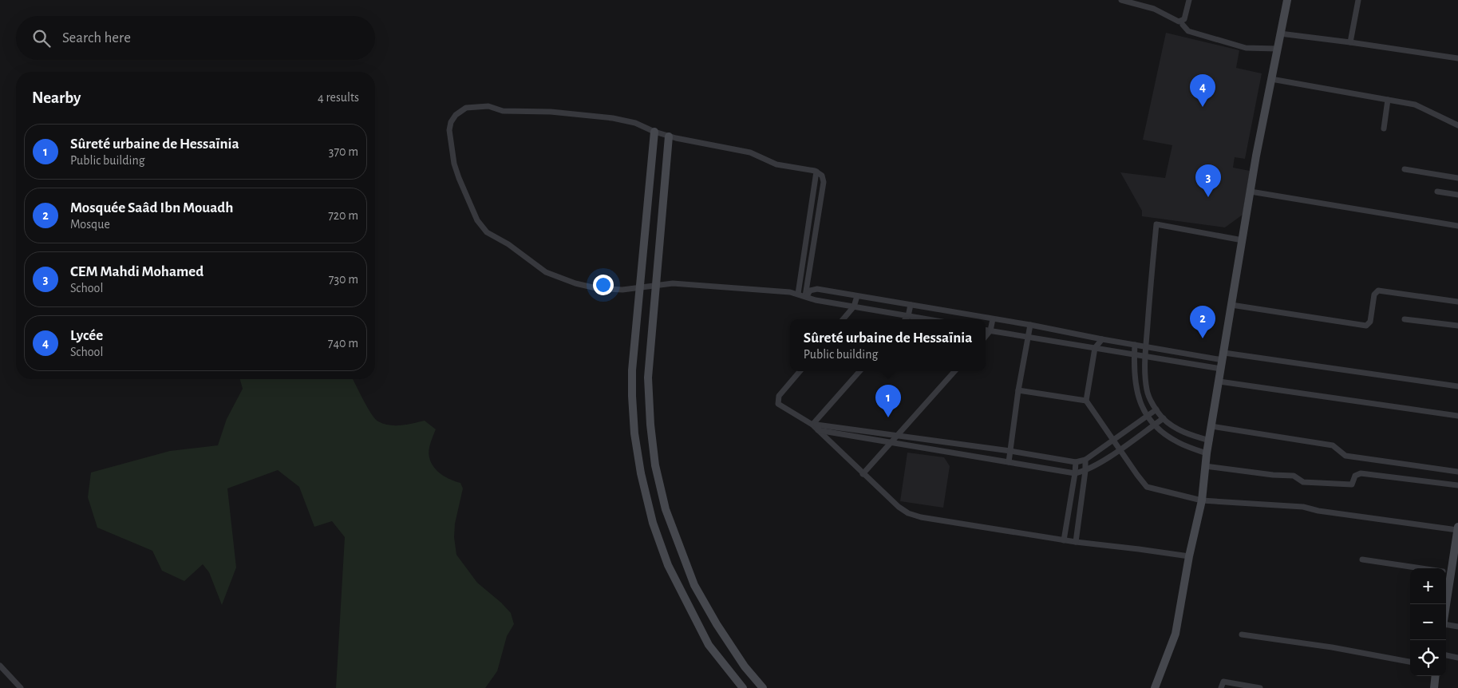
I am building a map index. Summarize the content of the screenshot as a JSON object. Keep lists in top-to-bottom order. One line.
{"page":{"search":"Search here","heading":["Nearby","4 results"],"pins":["4","3","2","1"],"list":[{"mark":"1","name":"Sûreté urbaine de Hessaïnia","note":"Public building","value":"370 m"},{"mark":"2","name":"Mosquée Saâd Ibn Mouadh","note":"Mosque","value":"720 m"},{"mark":"3","name":"CEM Mahdi Mohamed","note":"School","value":"730 m"},{"mark":"4","name":"Lycée","note":"School","value":"740 m"}],"popup":["Sûreté urbaine de Hessaïnia","Public building"],"map_buttons":["+","−"]}}
